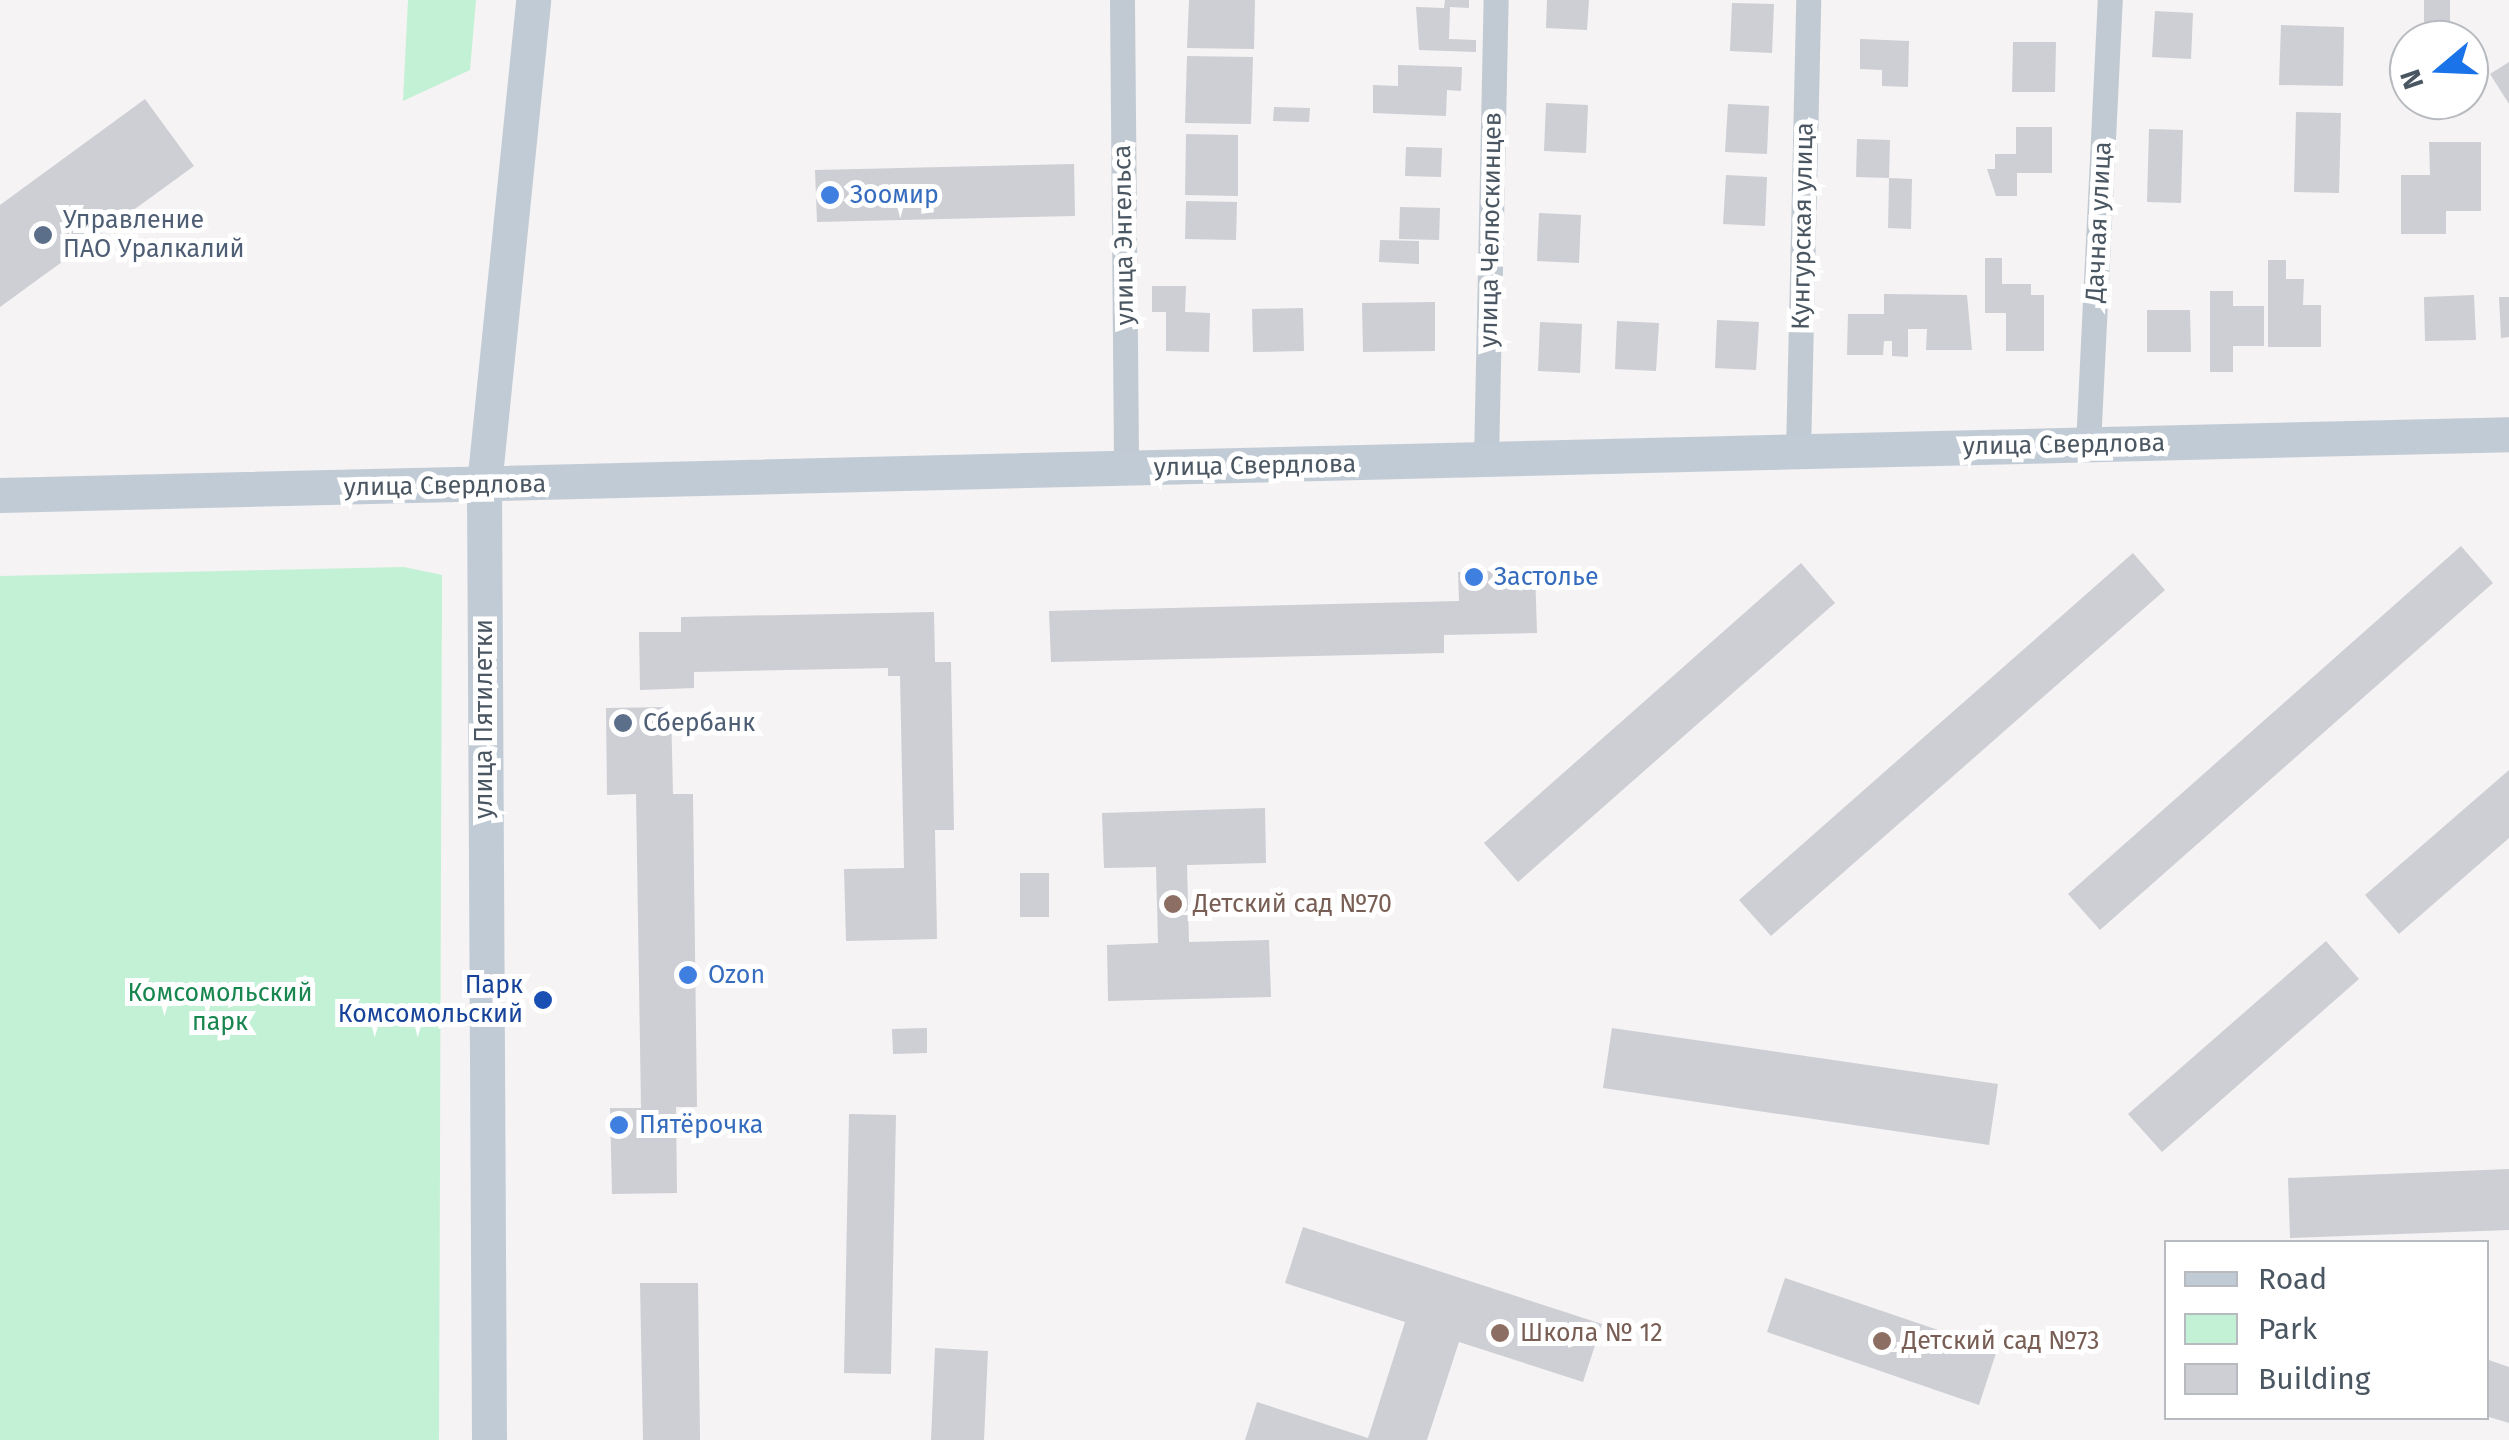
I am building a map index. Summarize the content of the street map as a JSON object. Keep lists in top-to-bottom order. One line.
{"streets":{"street":["Дачная улица","Кунгурская улица","улица Челюскинцев","улица Энгельса","улица Свердлова","улица Пятилетки"]},"crossings":[["Дачная улица","улица Свердлова"],["Кунгурская улица","улица Свердлова"],["улица Челюскинцев","улица Свердлова"],["улица Энгельса","улица Свердлова"],["улица Свердлова","улица Пятилетки"]],"parks":["Комсомольский парк"],"places":["Зоомир","Управление ПАО Уралкалий","Застолье","Сбербанк","Детский сад №70","Ozon","Парк Комсомольский","Пятёрочка","Школа № 12","Детский сад №73"],"legend":["Road","Park","Building"],"north":"left"}
